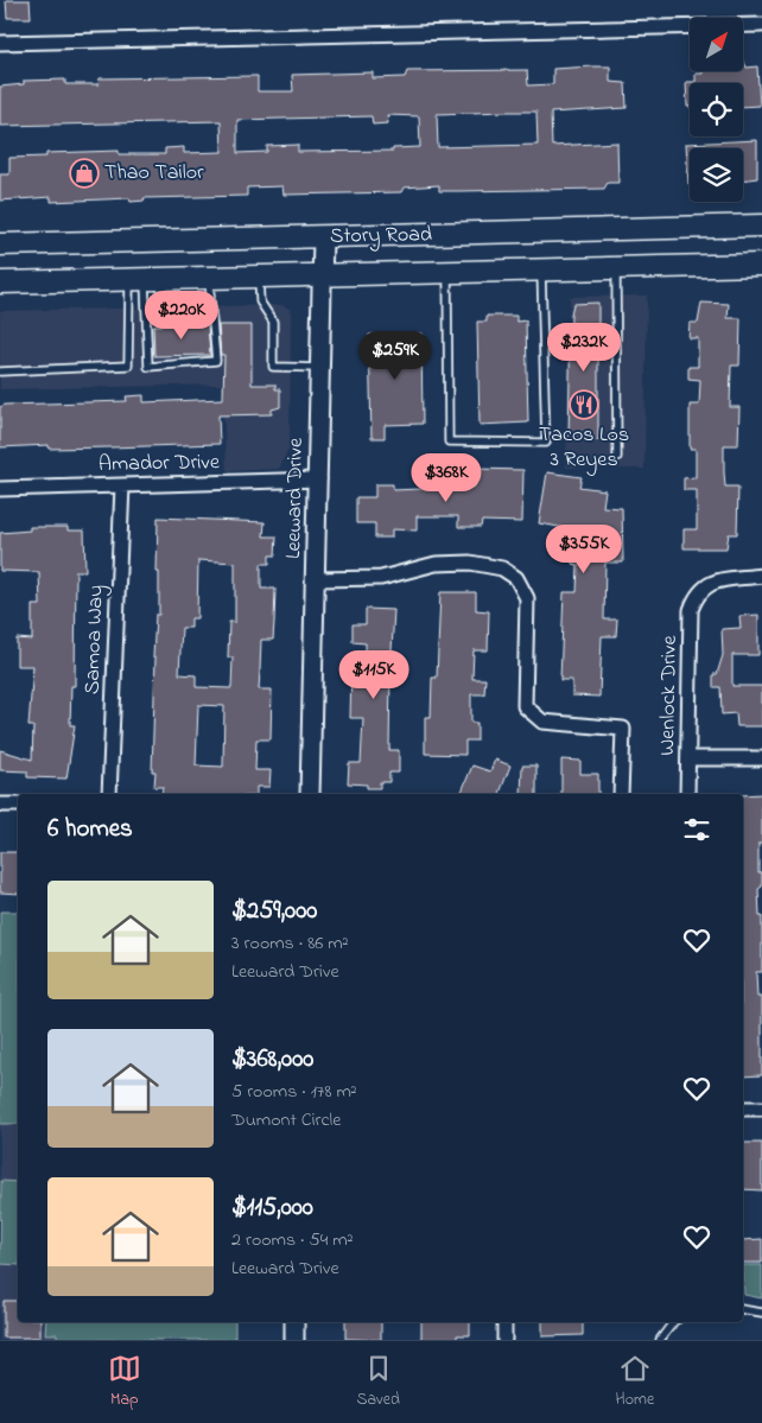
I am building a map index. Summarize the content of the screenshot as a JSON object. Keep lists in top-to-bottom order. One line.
{"streets":{"main road":["Story Road"],"street":["Amador Drive","Leeward Drive","Samoa Way","Wenlock Drive"]},"crossings":[["Story Road","Leeward Drive"],["Amador Drive","Leeward Drive"],["Amador Drive","Samoa Way"]],"places":{"shop":["Thao Tailor"],"restaurant":["Tacos Los 3 Reyes"]},"north":"top right","page":{"price":["$220K","$232K","$259K","$368K","$355K","$115K"],"heading":"6 homes","list":[{"name":"$259,000","note":"3 rooms · 86 m² · Leeward Drive"},{"name":"$368,000","note":"5 rooms · 178 m² · Dumont Circle"},{"name":"$115,000","note":"2 rooms · 54 m² · Leeward Drive"}],"tabs":["Map","Saved","Home"]}}
